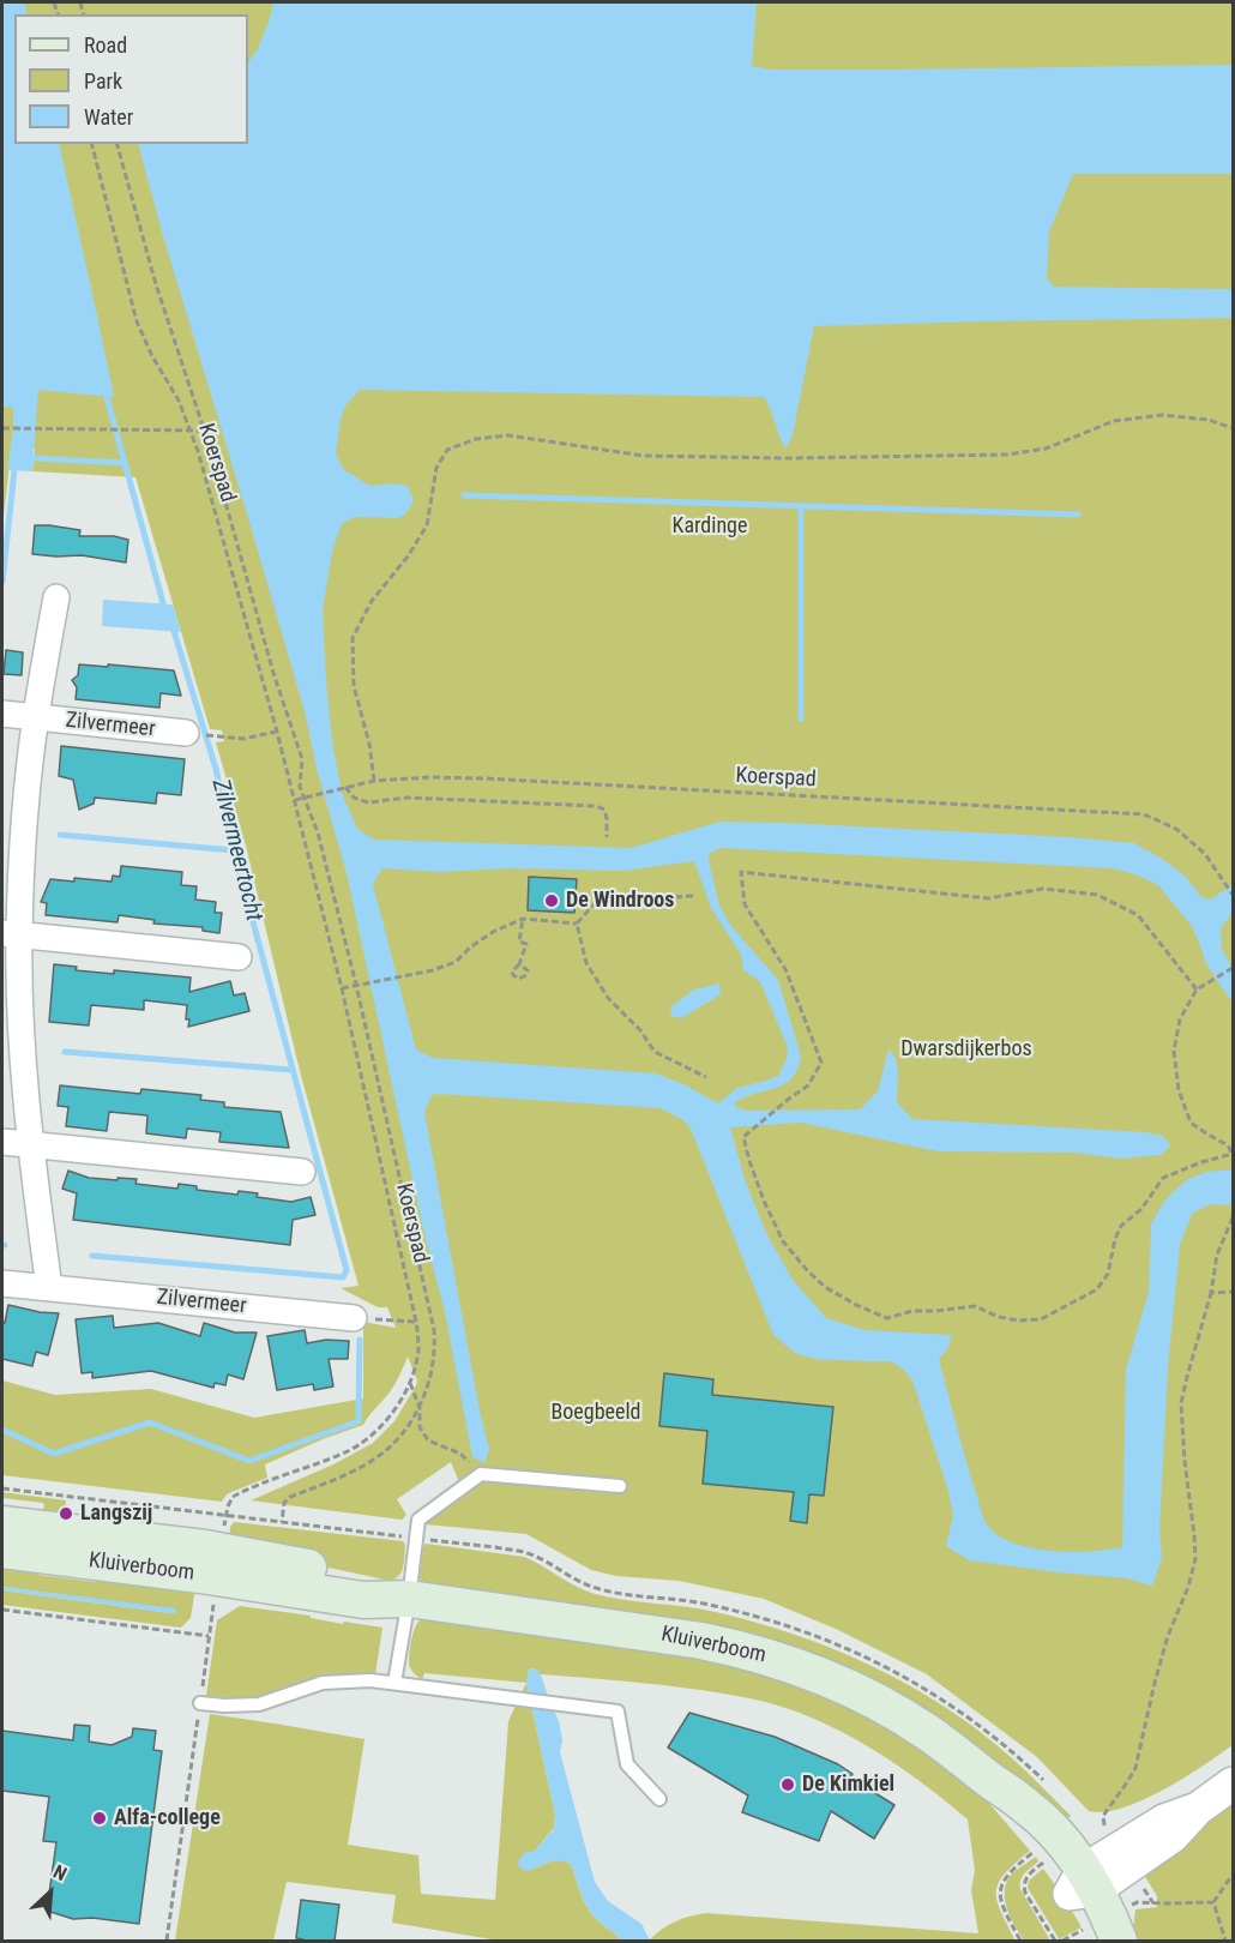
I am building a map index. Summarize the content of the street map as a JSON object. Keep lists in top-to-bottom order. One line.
{"streets":{"main road":["Kluiverboom"],"street":["Zilvermeer"],"path":["Koerspad"]},"water":["Zilvermeertocht"],"parks":["Kardinge","Dwarsdijkerbos","Boegbeeld"],"places":["De Windroos","Langszij","De Kimkiel","Alfa-college"],"legend":["Road","Park","Water"],"north":"top right"}
